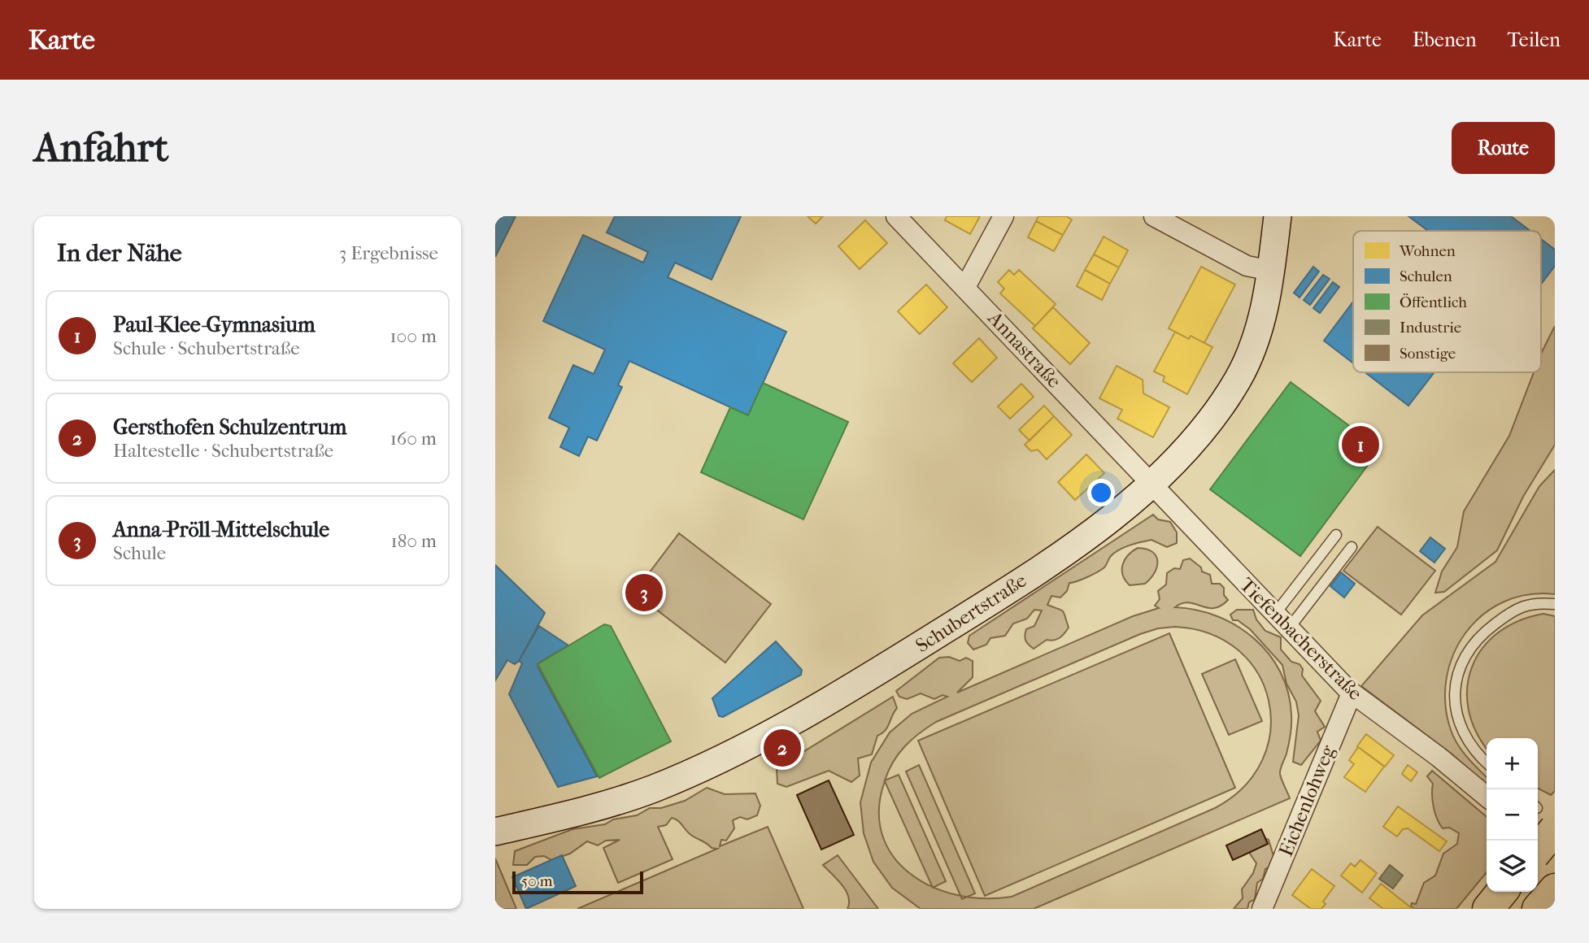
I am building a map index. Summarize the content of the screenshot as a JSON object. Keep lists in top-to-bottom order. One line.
{"streets":{"street":["Annastraße","Schubertstraße","Tiefenbacherstraße","Eichenlohweg"]},"crossings":[["Annastraße","Schubertstraße"],["Annastraße","Tiefenbacherstraße"],["Schubertstraße","Tiefenbacherstraße"],["Tiefenbacherstraße","Eichenlohweg"]],"legend":["Wohnen","Schulen","Öffentlich","Industrie","Sonstige"],"scale_bar":"50 m","page":{"header":"Karte","nav":["Karte","Ebenen","Teilen"],"buttons":"Route","title":"Anfahrt","heading":["In der Nähe","3 Ergebnisse"],"list":[{"mark":"1","name":"Paul-Klee-Gymnasium","note":"Schule · Schubertstraße","value":"100 m"},{"mark":"2","name":"Gersthofen Schulzentrum","note":"Haltestelle · Schubertstraße","value":"160 m"},{"mark":"3","name":"Anna-Pröll-Mittelschule","note":"Schule","value":"180 m"}],"pins":["1","3","2"],"map_buttons":["+","−"],"scale":"50 m"}}
